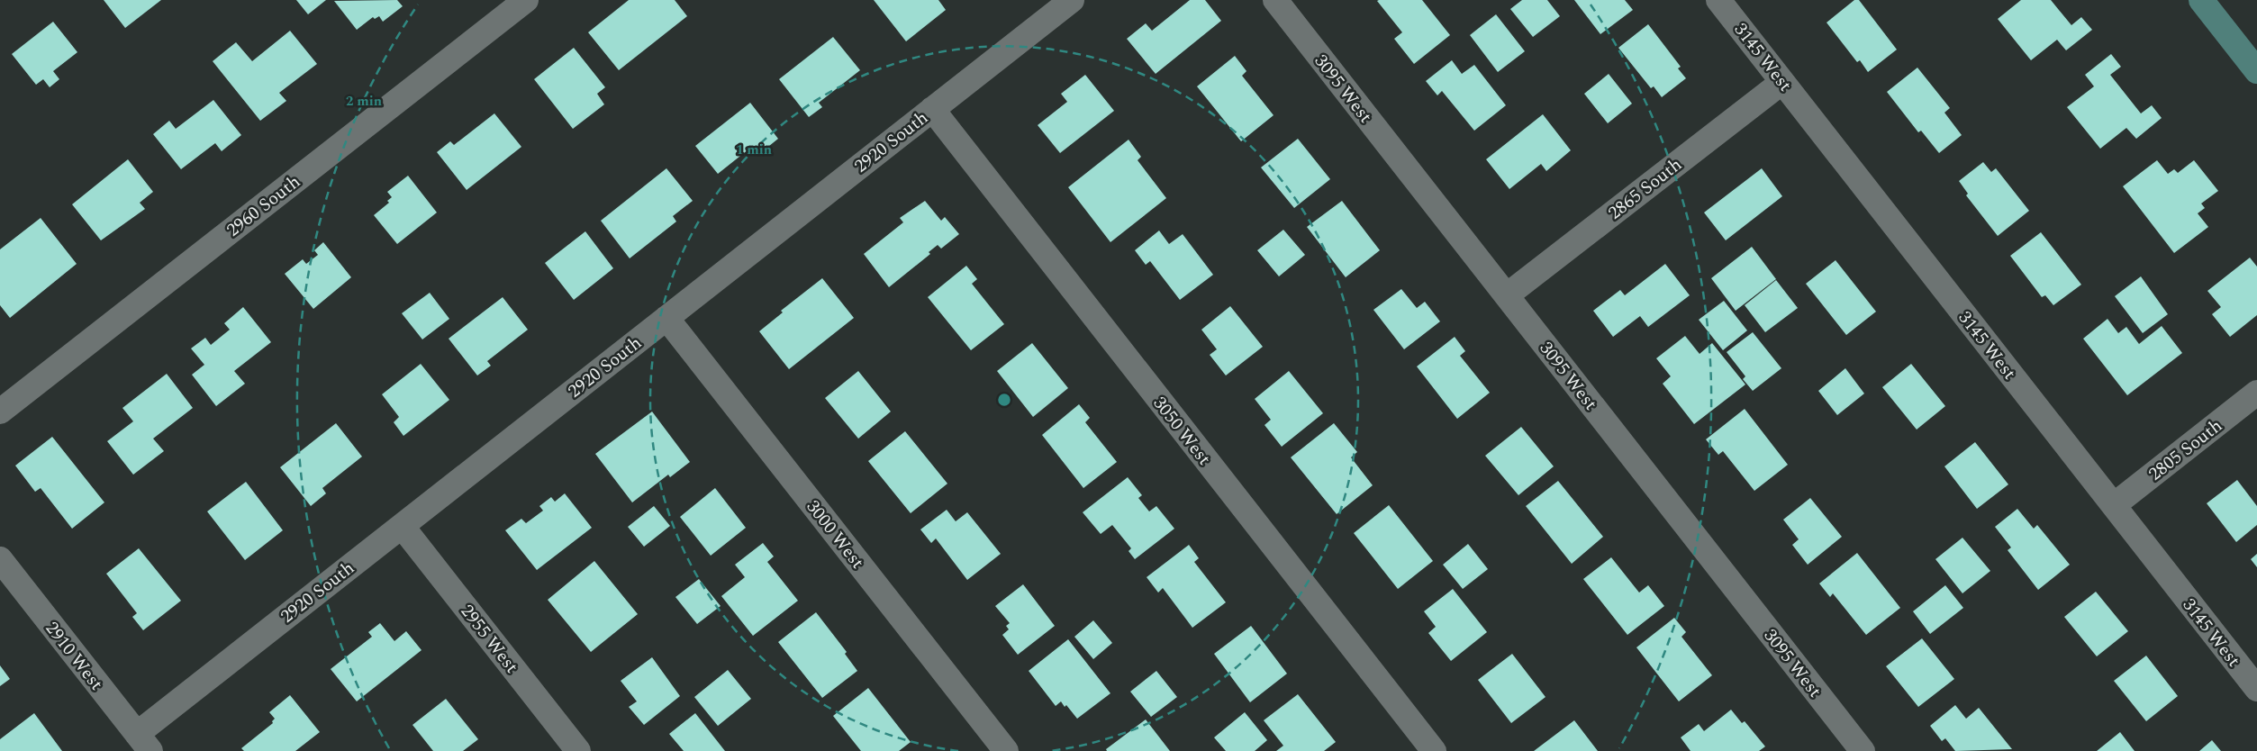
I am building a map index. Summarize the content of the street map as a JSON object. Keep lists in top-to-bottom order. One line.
{"streets":{"street":["3145 West","3095 West","2920 South","2865 South","2960 South","3050 West","2805 South","3000 West","2955 West","2910 West"]},"crossings":[["3145 West","2865 South"],["3145 West","2805 South"],["3095 West","2865 South"],["2920 South","3050 West"],["2920 South","3000 West"],["2920 South","2955 West"],["2920 South","2910 West"]],"rings":["2 min","1 min"]}
